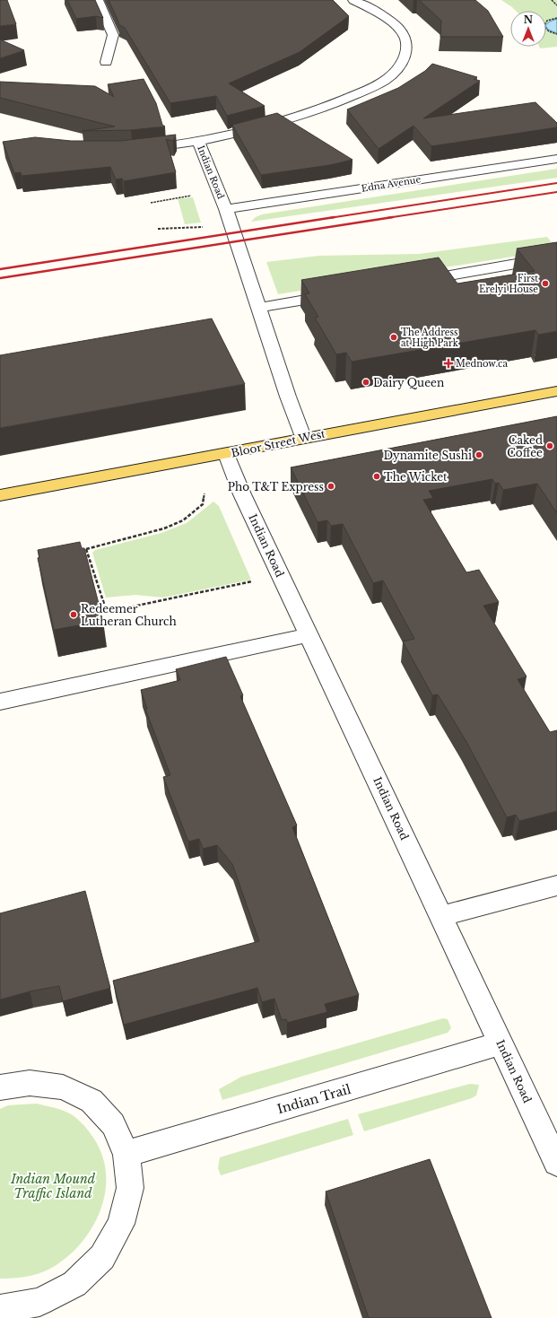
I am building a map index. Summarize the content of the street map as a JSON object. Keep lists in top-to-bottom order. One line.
{"streets":{"main road":["Bloor Street West"],"street":["Indian Road","Edna Avenue","Indian Trail"]},"crossings":[["Indian Road","Edna Avenue"],["Indian Road","Bloor Street West"],["Indian Road","Indian Trail"]],"parks":["Indian Mound Traffic Island"],"places":{"other":["First Erelyi House","The Address at High Park","Dairy Queen","Caked Coffee","Dynamite Sushi","The Wicket","Pho T&T Express","Redeemer Lutheran Church"],"health":["Mednow.ca"]},"north":"top"}
